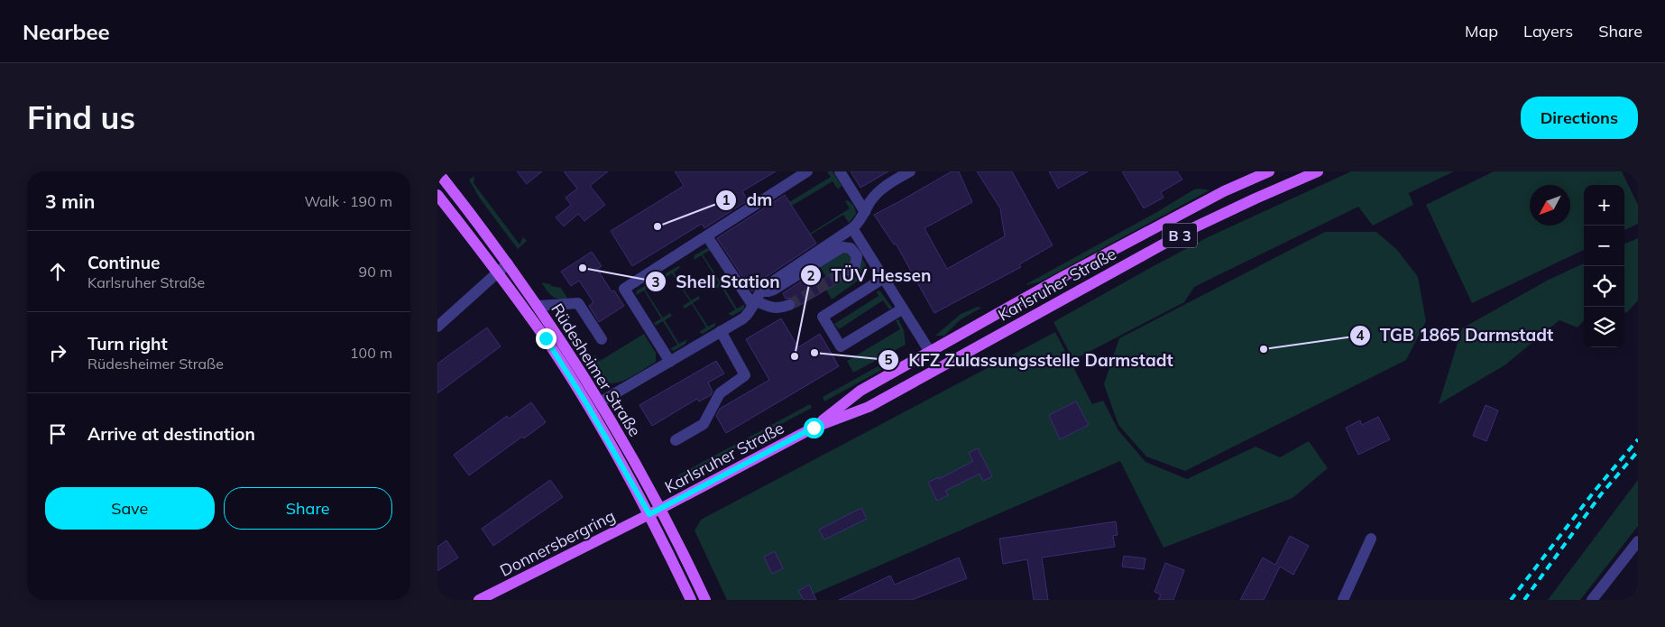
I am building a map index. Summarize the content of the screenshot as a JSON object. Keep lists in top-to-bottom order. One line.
{"streets":{"main road":["B 3","Karlsruher Straße","Rüdesheimer Straße","Donnersbergring"]},"crossings":[["Karlsruher Straße","Rüdesheimer Straße"],["Karlsruher Straße","Donnersbergring"],["Rüdesheimer Straße","Donnersbergring"]],"places":["dm","Shell Station","TGB 1865 Darmstadt","KFZ Zulassungsstelle Darmstadt","TÜV Hessen"],"north":"bottom left","page":{"header":"Nearbee","nav":["Map","Layers","Share"],"buttons":["Directions",["Save","Share"]],"title":"Find us","heading":["3 min","Walk · 190 m"],"map_buttons":["+","−"],"list":[["Continue","Karlsruher Straße","90 m"],["Turn right","Rüdesheimer Straße","100 m"],"Arrive at destination"]}}
